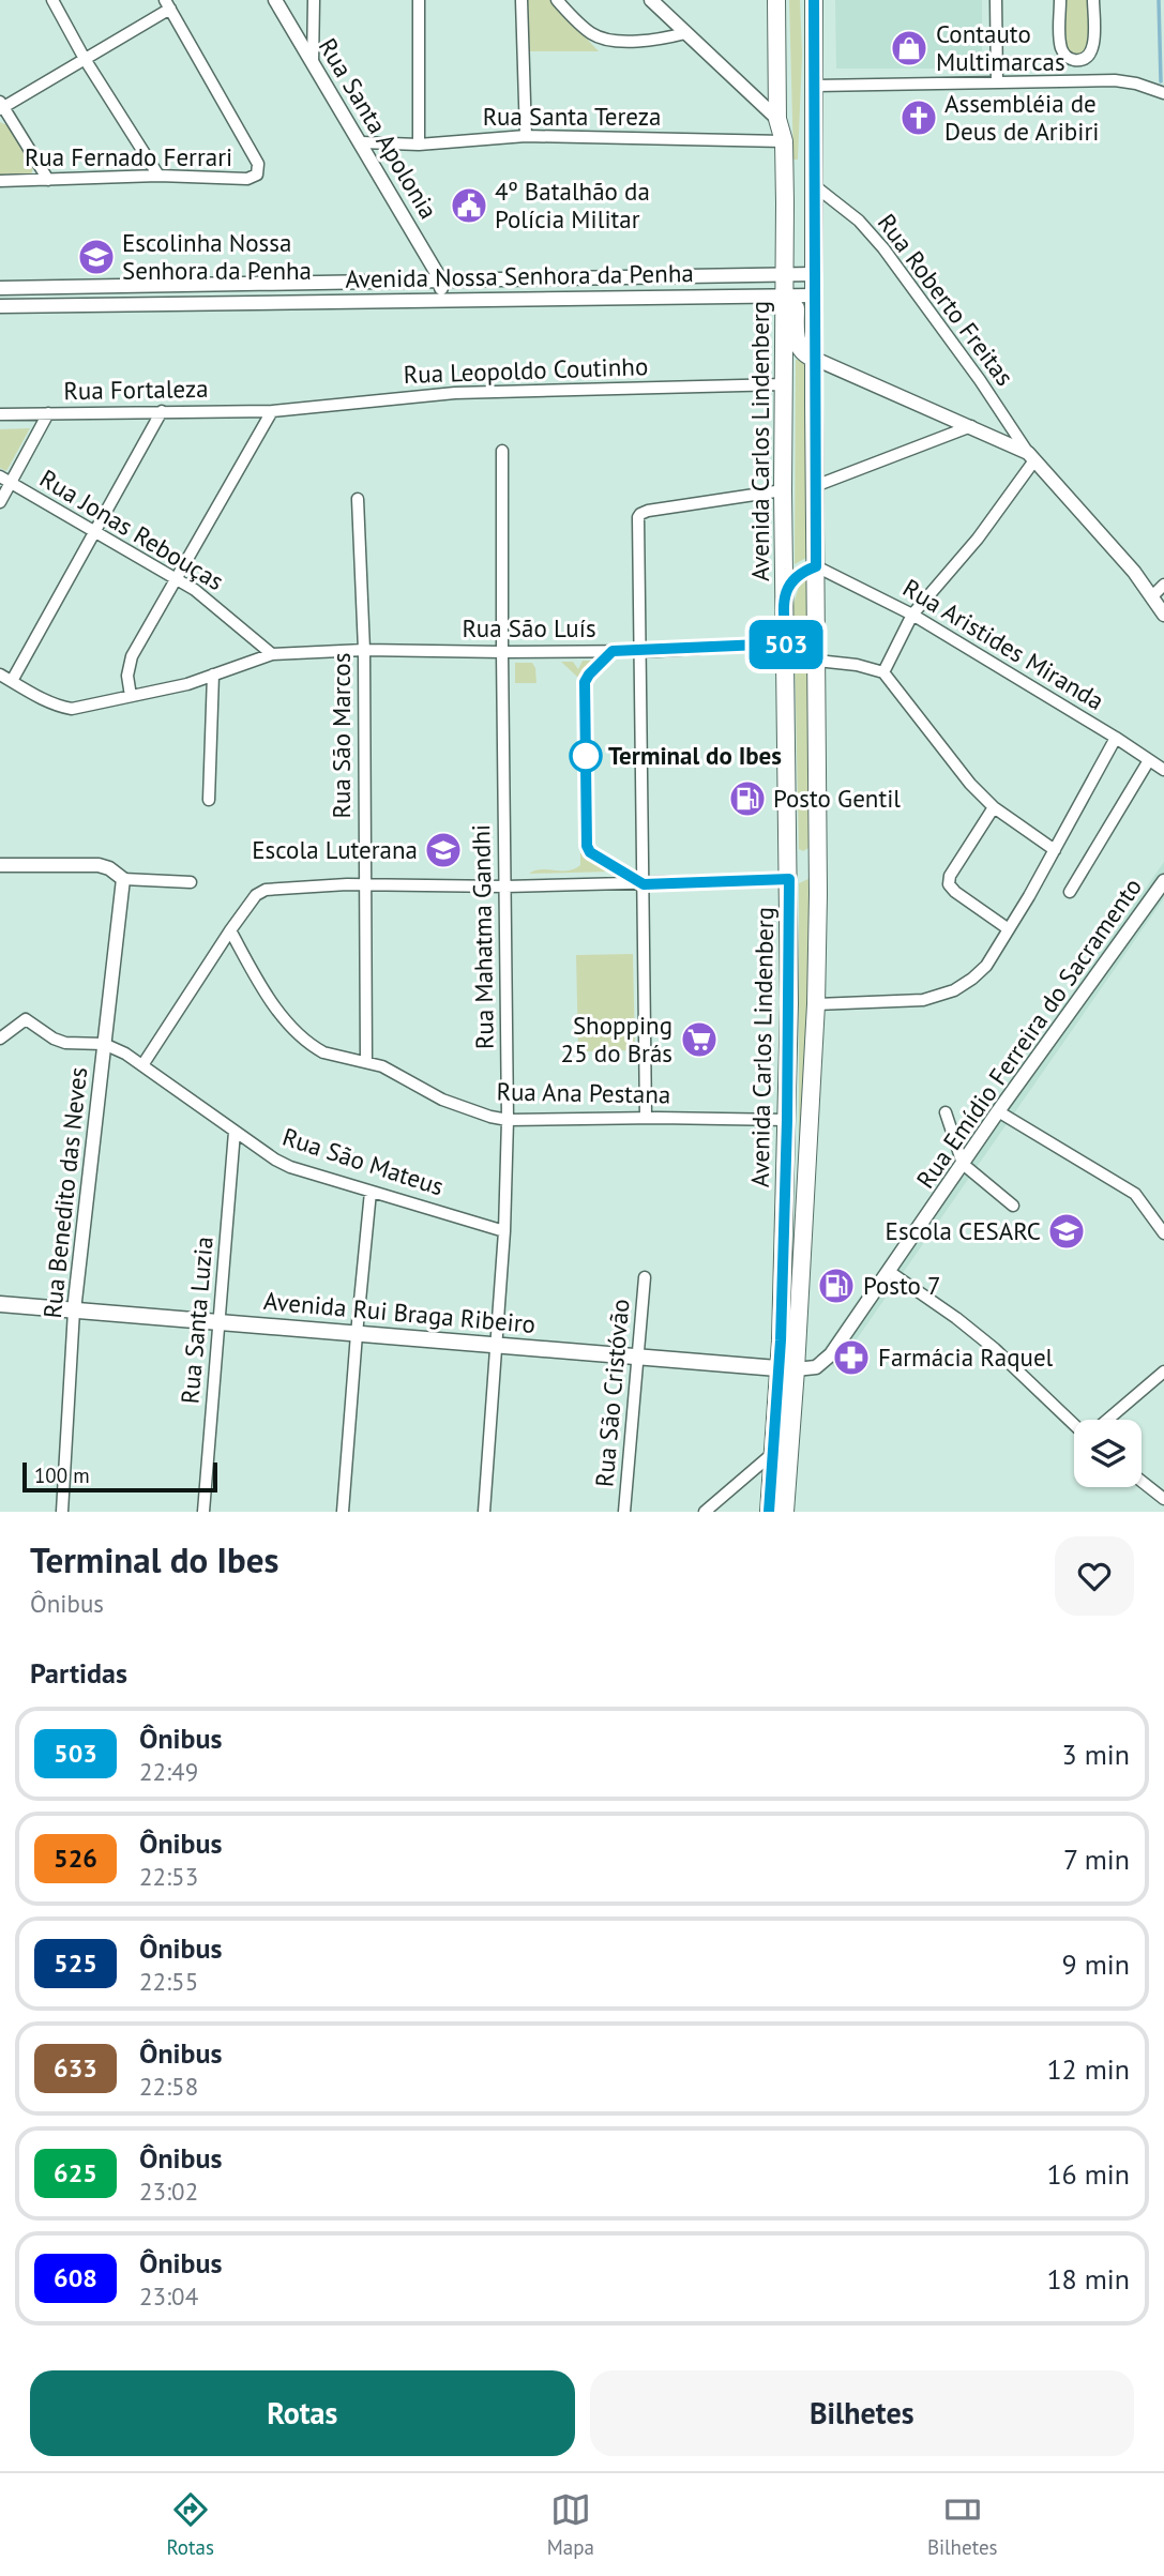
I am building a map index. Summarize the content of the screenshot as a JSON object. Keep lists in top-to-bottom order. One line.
{"streets":{"main road":["Avenida Carlos Lindenberg","Avenida Rui Braga Ribeiro"],"street":["Rua Santa Tereza","Rua Santa Apolonia","Rua Fernado Ferrari","Avenida Nossa Senhora da Penha","Rua Roberto Freitas","Rua Leopoldo Coutinho","Rua Fortaleza","Rua Jonas Rebouças","Rua São Luís","Rua Aristides Miranda","Rua São Marcos","Rua Mahatma Gandhi","Rua Emídio Ferreira do Sacramento","Rua Ana Pestana","Rua São Mateus","Rua Benedito das Neves","Rua Santa Luzia","Rua São Cristóvão"]},"crossings":[["Rua Santa Tereza","Rua Santa Apolonia"],["Rua Santa Tereza","Avenida Carlos Lindenberg"],["Rua Santa Apolonia","Avenida Nossa Senhora da Penha"],["Avenida Nossa Senhora da Penha","Avenida Carlos Lindenberg"],["Rua Roberto Freitas","Avenida Carlos Lindenberg"],["Rua Leopoldo Coutinho","Rua Fortaleza"],["Rua Leopoldo Coutinho","Avenida Carlos Lindenberg"],["Avenida Carlos Lindenberg","Rua São Luís"],["Avenida Carlos Lindenberg","Rua Aristides Miranda"],["Avenida Carlos Lindenberg","Rua Emídio Ferreira do Sacramento"],["Avenida Carlos Lindenberg","Rua Ana Pestana"],["Avenida Carlos Lindenberg","Avenida Rui Braga Ribeiro"],["Rua Jonas Rebouças","Rua São Luís"],["Rua São Luís","Rua São Marcos"],["Rua São Luís","Rua Mahatma Gandhi"],["Rua São Marcos","Rua Ana Pestana"],["Rua Mahatma Gandhi","Rua Ana Pestana"],["Rua Mahatma Gandhi","Rua São Mateus"],["Rua Mahatma Gandhi","Avenida Rui Braga Ribeiro"],["Rua Emídio Ferreira do Sacramento","Avenida Rui Braga Ribeiro"],["Rua São Mateus","Rua Benedito das Neves"],["Rua São Mateus","Rua Santa Luzia"],["Rua Benedito das Neves","Avenida Rui Braga Ribeiro"],["Avenida Rui Braga Ribeiro","Rua Santa Luzia"],["Avenida Rui Braga Ribeiro","Rua São Cristóvão"]],"places":{"shop":["Contauto Multimarcas"],"church":["Assembléia de Deus de Aribiri"],"public building":["4º Batalhão da Polícia Militar"],"school or university":["Escolinha Nossa Senhora da Penha","Escola Luterana","Escola CESARC"],"other":["Terminal do Ibes"],"fuel station":["Posto Gentil","Posto 7"],"supermarket":["Shopping 25 do Brás"],"pharmacy":["Farmácia Raquel"]},"lines":["bus line 503"],"scale_bar":"100 m","page":{"on_map":"503","scale":"100 m","heading":[["Terminal do Ibes","Ônibus"],"Partidas"],"list":[{"mark":"503","name":"Ônibus","note":"22:49","value":"3 min"},{"mark":"526","name":"Ônibus","note":"22:53","value":"7 min"},{"mark":"525","name":"Ônibus","note":"22:55","value":"9 min"},{"mark":"633","name":"Ônibus","note":"22:58","value":"12 min"},{"mark":"625","name":"Ônibus","note":"23:02","value":"16 min"},{"mark":"608","name":"Ônibus","note":"23:04","value":"18 min"}],"buttons":["Rotas","Bilhetes"],"tabs":["Rotas","Mapa","Bilhetes"]}}
